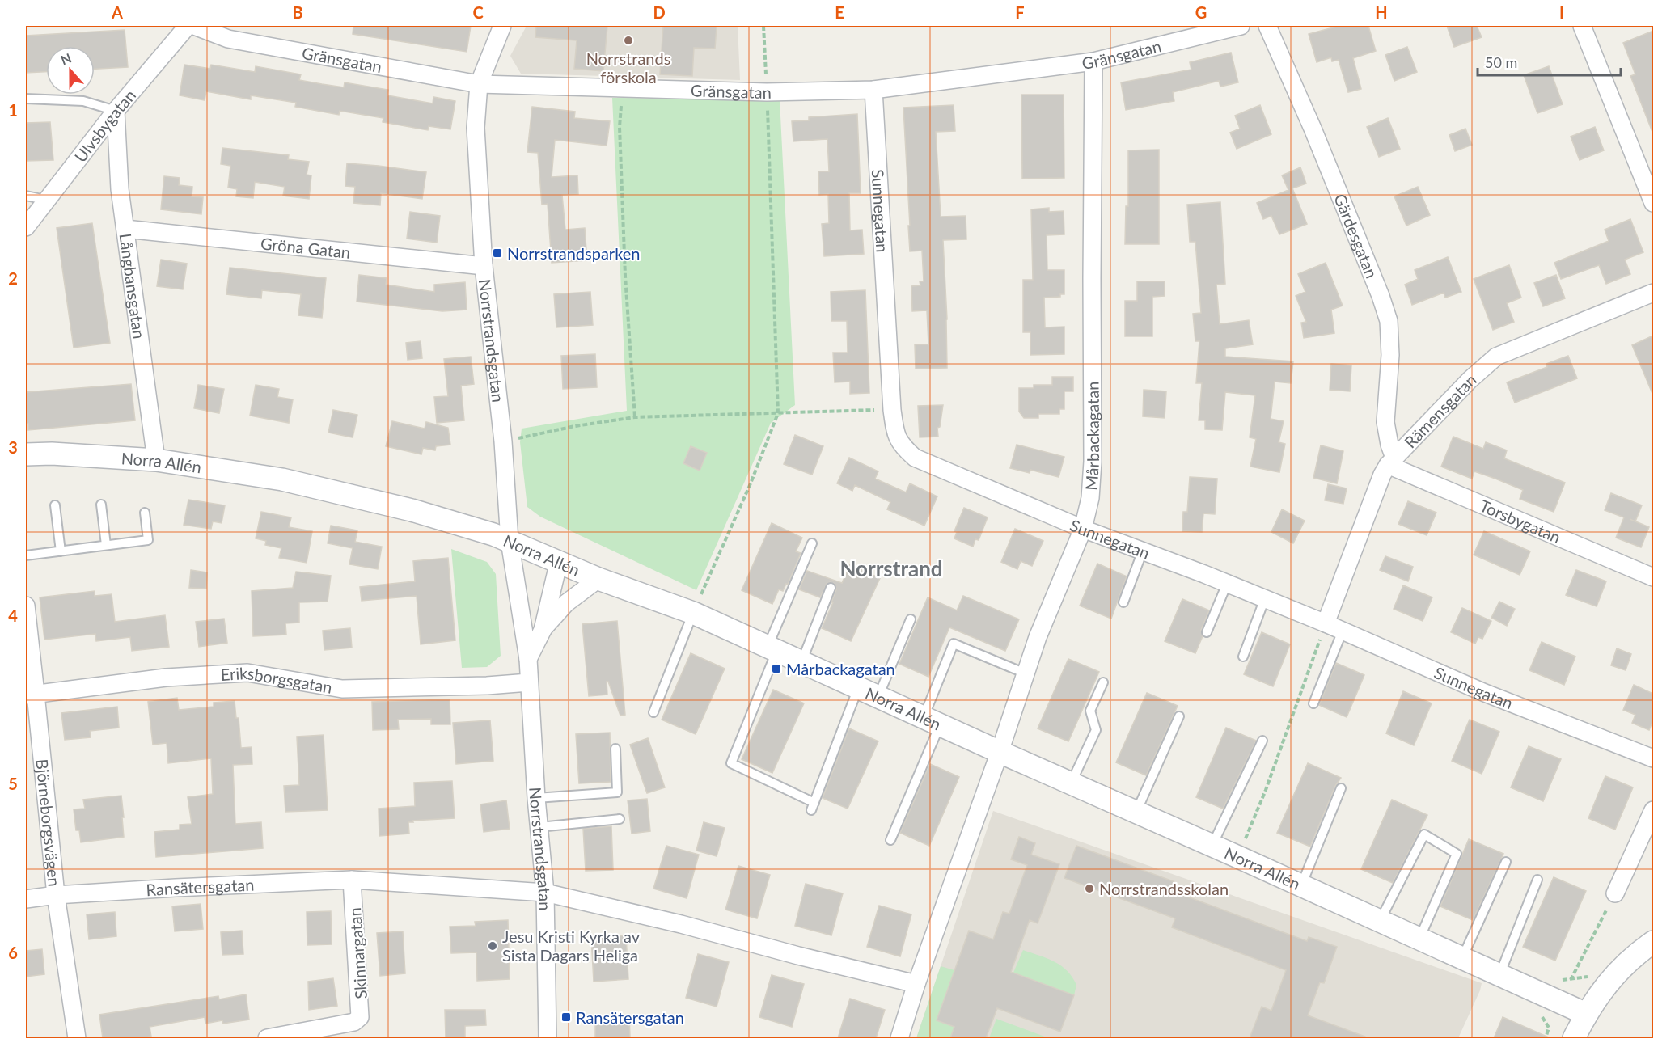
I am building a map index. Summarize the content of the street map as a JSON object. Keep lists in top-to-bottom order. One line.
{"streets":{"street":["Gränsgatan","Ulvsbygatan","Sunnegatan","Gärdesgatan","Gröna Gatan","Långbansgatan","Norrstrandsgatan","Rämensgatan","Mårbackagatan","Norra Allén","Torsbygatan","Eriksborgsgatan","Björneborgsvägen","Ransätersgatan","Skinnargatan"]},"crossings":[["Gränsgatan","Sunnegatan"],["Gränsgatan","Norrstrandsgatan"],["Gränsgatan","Mårbackagatan"],["Ulvsbygatan","Långbansgatan"],["Sunnegatan","Rämensgatan"],["Sunnegatan","Mårbackagatan"],["Gärdesgatan","Rämensgatan"],["Gärdesgatan","Torsbygatan"],["Gröna Gatan","Långbansgatan"],["Gröna Gatan","Norrstrandsgatan"],["Långbansgatan","Norra Allén"],["Norrstrandsgatan","Norra Allén"],["Norrstrandsgatan","Eriksborgsgatan"],["Norrstrandsgatan","Ransätersgatan"],["Rämensgatan","Torsbygatan"],["Mårbackagatan","Norra Allén"],["Mårbackagatan","Ransätersgatan"],["Eriksborgsgatan","Björneborgsvägen"],["Björneborgsvägen","Ransätersgatan"],["Ransätersgatan","Skinnargatan"]],"districts":["Norrstrand"],"places":{"other":["Norrstrands förskola","Norrstrandsskolan","Jesu Kristi Kyrka av Sista Dagars Heliga"],"transit":["Norrstrandsparken","Mårbackagatan","Ransätersgatan"]},"scale_bar":"50 m","north":"top","grid":{"columns":["A","B","C","D","E","F","G","H","I"],"rows":["1","2","3","4","5","6"]}}
